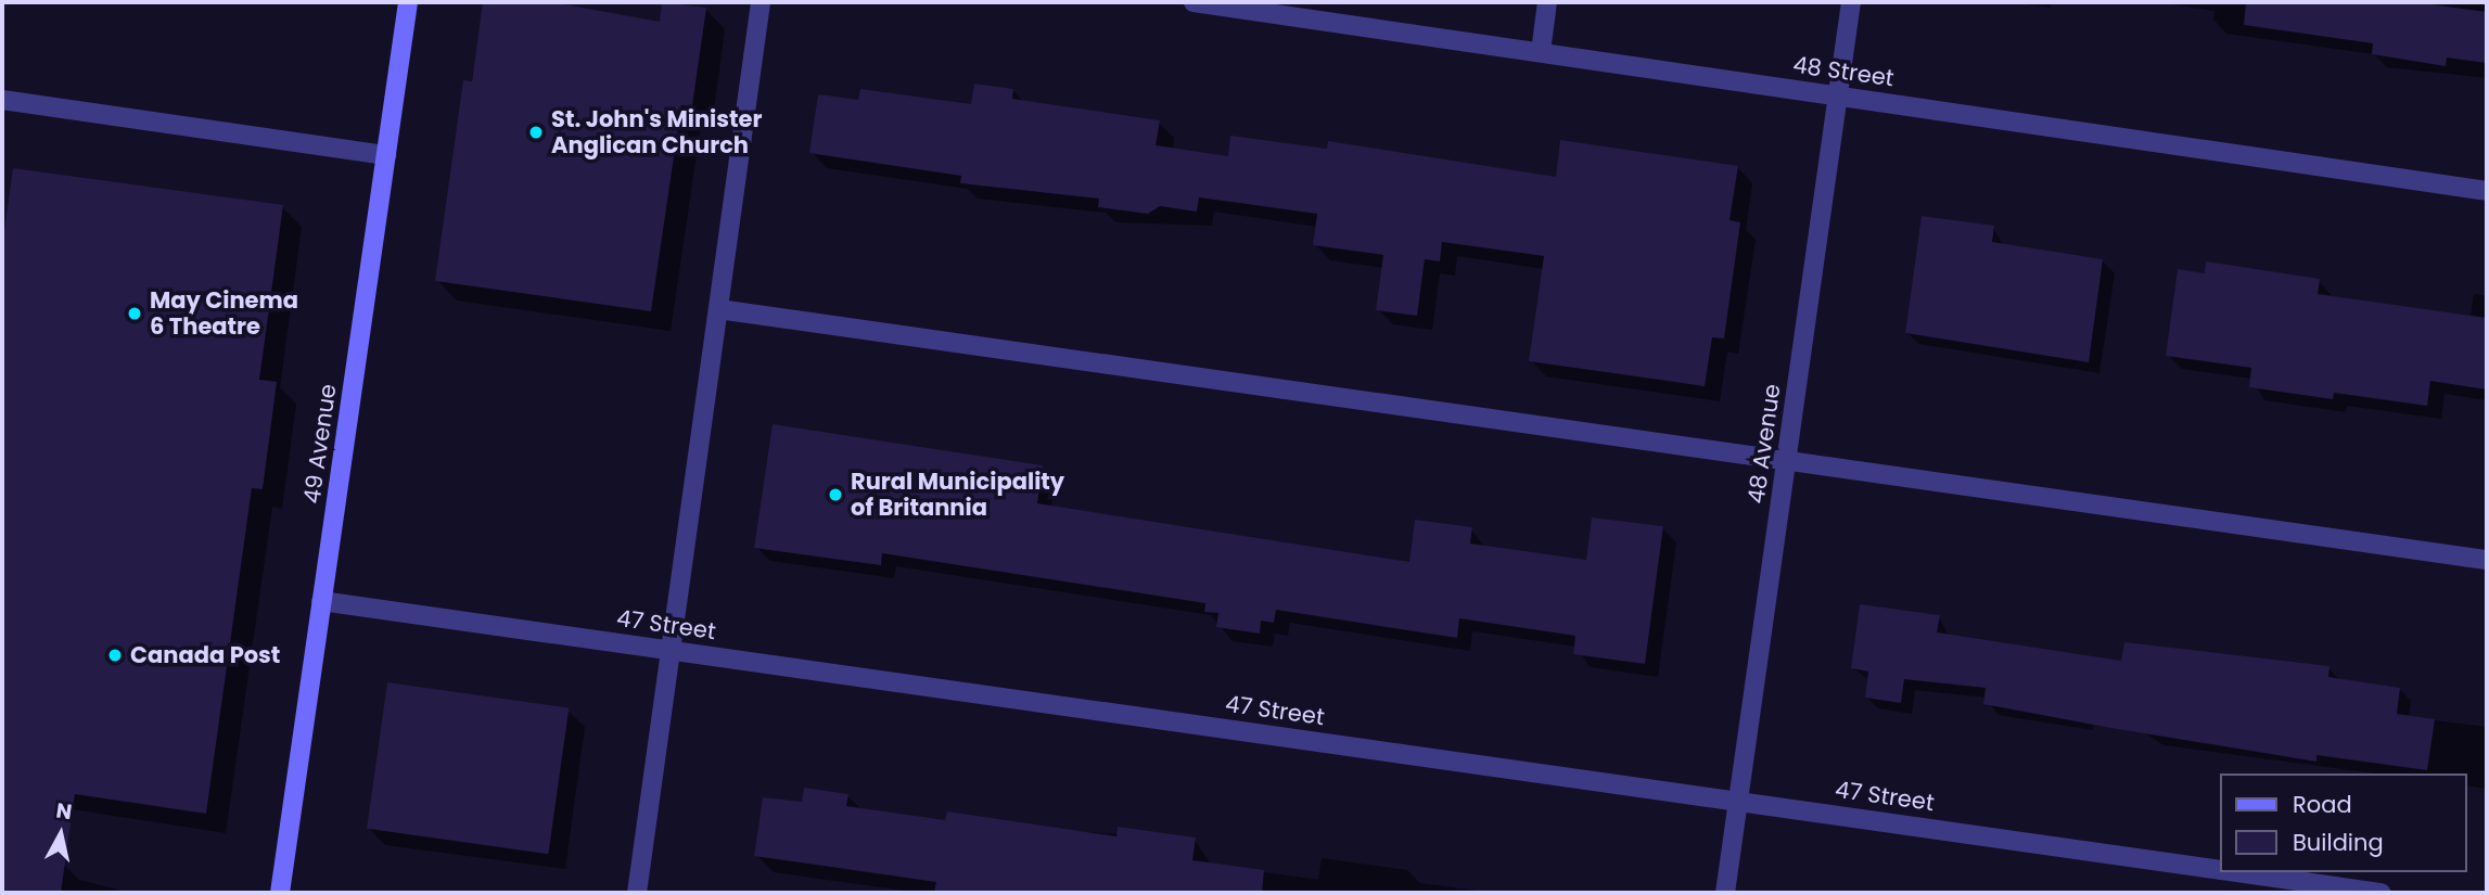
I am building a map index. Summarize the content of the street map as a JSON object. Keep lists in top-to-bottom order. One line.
{"streets":{"street":["48 Street","49 Avenue","48 Avenue","47 Street"]},"crossings":[["48 Street","48 Avenue"],["49 Avenue","47 Street"],["48 Avenue","47 Street"]],"places":["St. John's Minister Anglican Church","May Cinema 6 Theatre","Rural Municipality of Britannia","Canada Post"],"legend":["Road","Building"],"north":"top"}
